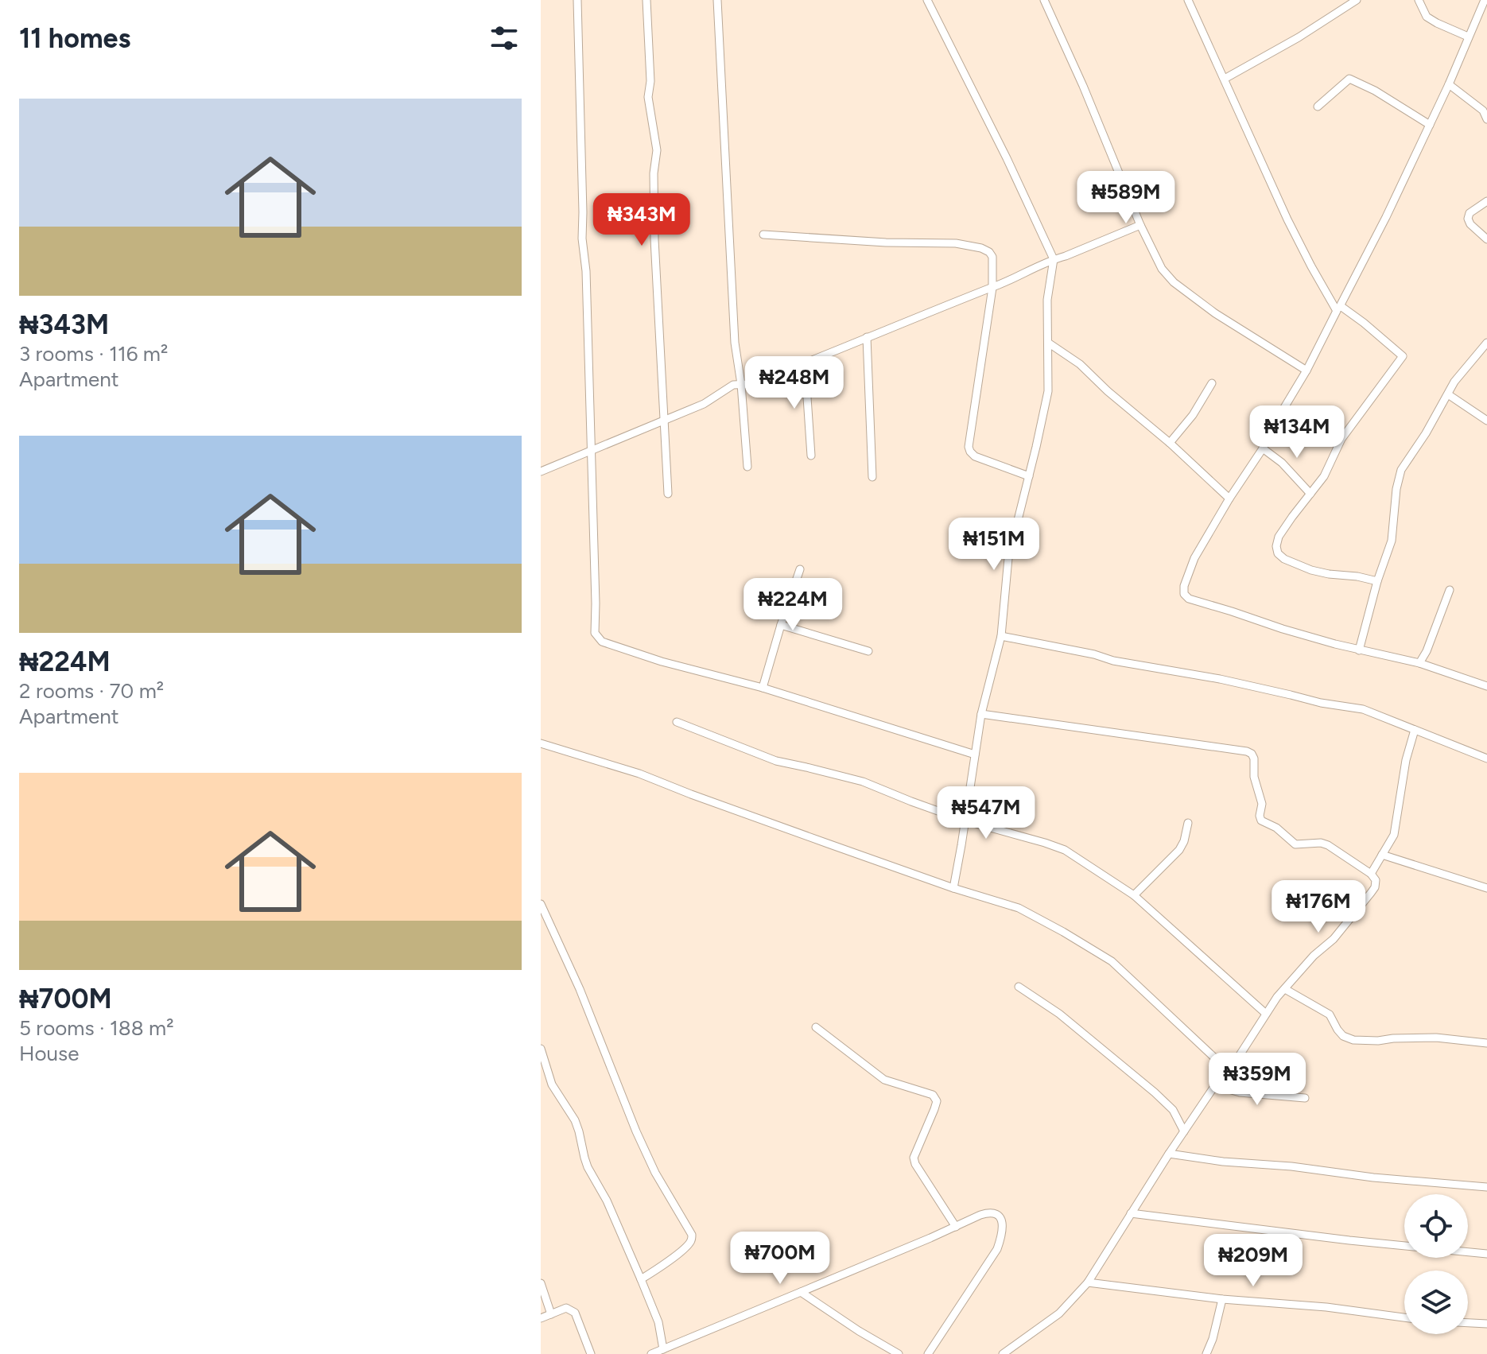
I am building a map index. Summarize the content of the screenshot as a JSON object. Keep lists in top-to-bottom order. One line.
{"page":{"heading":"11 homes","list":[{"name":"₦343M","note":"3 rooms · 116 m² · Apartment"},{"name":"₦224M","note":"2 rooms · 70 m² · Apartment"},{"name":"₦700M","note":"5 rooms · 188 m² · House"}],"price":["₦589M","₦343M","₦248M","₦134M","₦151M","₦224M","₦547M","₦176M","₦359M","₦700M","₦209M"]}}
